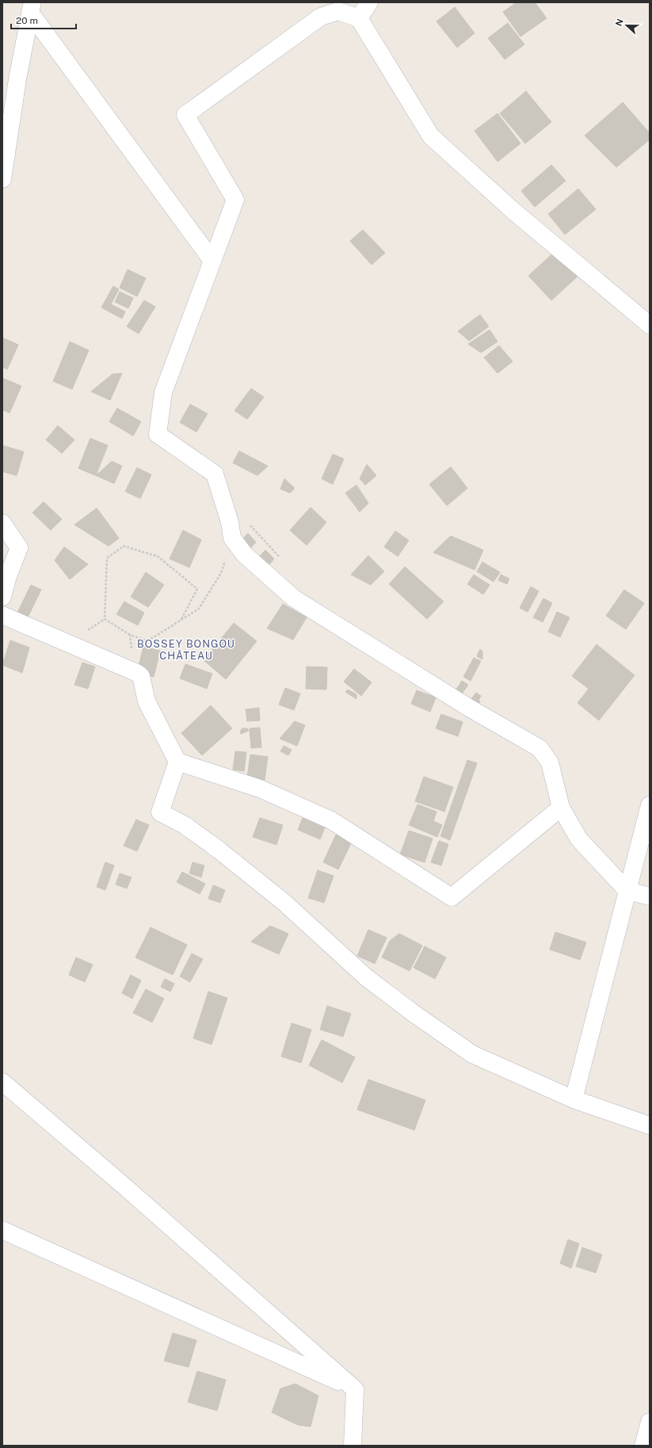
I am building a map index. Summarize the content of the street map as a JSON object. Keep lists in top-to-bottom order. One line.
{"districts":["BOSSEY BONGOU CHÂTEAU"],"scale_bar":"20 m","north":"left"}
